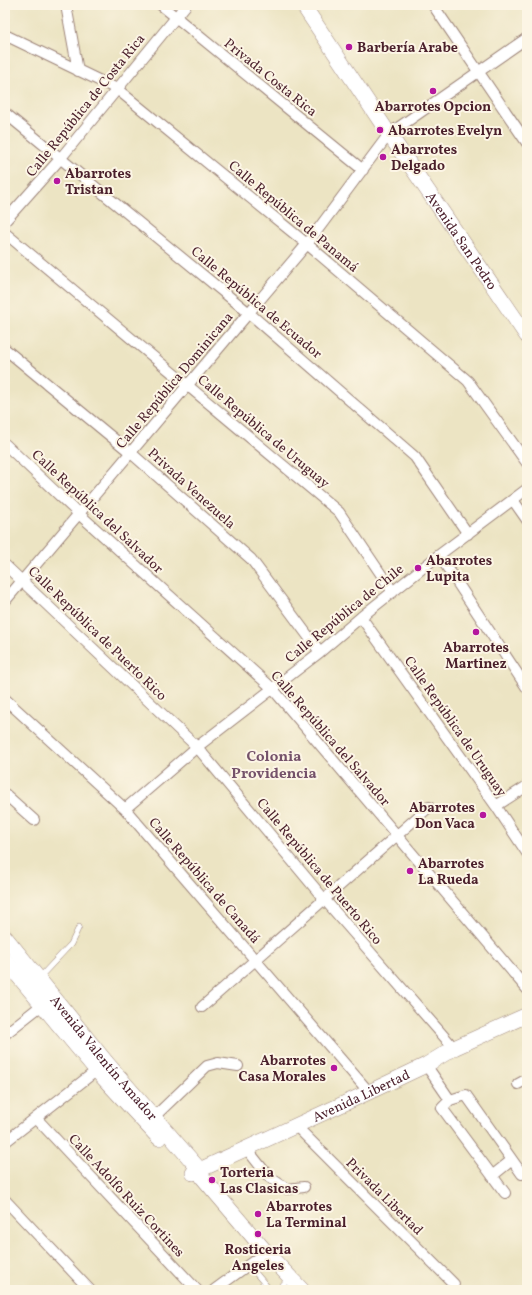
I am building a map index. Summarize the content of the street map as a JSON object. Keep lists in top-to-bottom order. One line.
{"streets":{"main road":["Avenida San Pedro","Avenida Valentín Amador","Avenida Libertad"],"street":["Privada Costa Rica","Calle República de Costa Rica","Calle República de Panamá","Calle República de Ecuador","Calle República Dominicana","Calle República de Uruguay","Privada Venezuela","Calle República del Salvador","Calle República de Chile","Calle República de Puerto Rico","Calle República de Canadá","Calle Adolfo Ruiz Cortines","Privada Libertad"]},"crossings":[["Privada Costa Rica","Calle República de Costa Rica"],["Privada Costa Rica","Calle República Dominicana"],["Calle República de Costa Rica","Calle República de Panamá"],["Calle República de Costa Rica","Calle República de Ecuador"],["Calle República de Panamá","Calle República Dominicana"],["Avenida San Pedro","Calle República Dominicana"],["Calle República de Ecuador","Calle República Dominicana"],["Calle República de Ecuador","Calle República de Chile"],["Calle República Dominicana","Calle República de Uruguay"],["Calle República Dominicana","Privada Venezuela"],["Calle República Dominicana","Calle República del Salvador"],["Calle República Dominicana","Calle República de Puerto Rico"],["Calle República de Uruguay","Calle República de Chile"],["Privada Venezuela","Calle República de Chile"],["Calle República del Salvador","Calle República de Chile"],["Calle República de Chile","Calle República de Puerto Rico"],["Calle República de Chile","Calle República de Canadá"],["Calle República de Puerto Rico","Avenida Libertad"],["Calle República de Canadá","Avenida Libertad"],["Avenida Valentín Amador","Avenida Libertad"],["Avenida Libertad","Privada Libertad"]],"districts":["Colonia Providencia"],"places":["Barbería Arabe","Abarrotes Opcion","Abarrotes Evelyn","Abarrotes Delgado","Abarrotes Tristan","Abarrotes Lupita","Abarrotes Martinez","Abarrotes Don Vaca","Abarrotes La Rueda","Abarrotes Casa Morales","Torteria Las Clasicas","Abarrotes La Terminal","Rosticeria Angeles"]}
